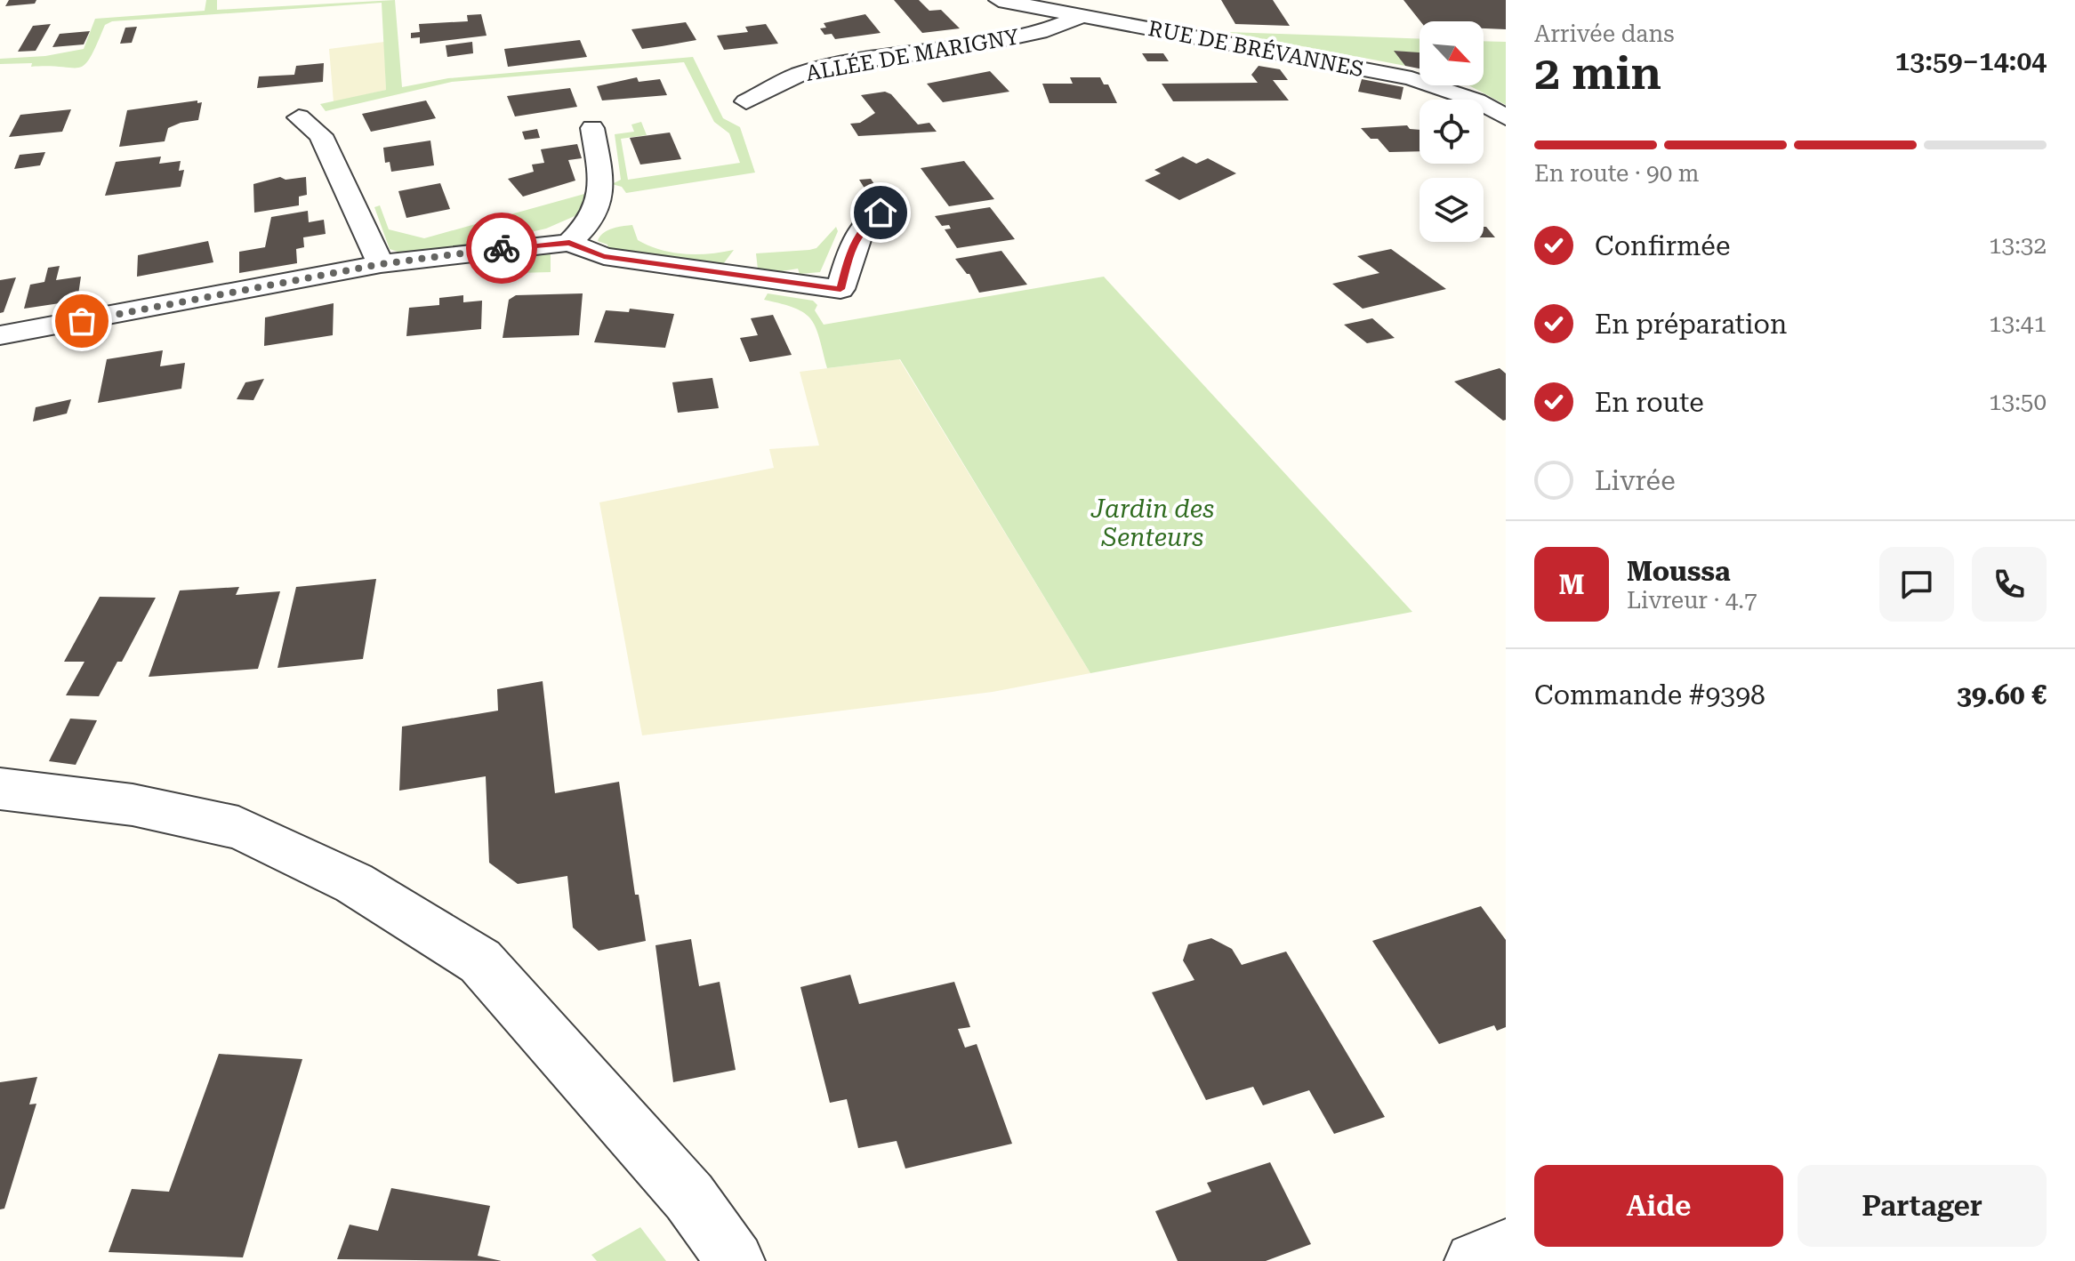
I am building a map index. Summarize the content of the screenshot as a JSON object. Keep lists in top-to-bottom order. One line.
{"streets":{"street":["RUE DE BRÉVANNES","ALLÉE DE MARIGNY"]},"crossings":[["RUE DE BRÉVANNES","ALLÉE DE MARIGNY"]],"parks":["Jardin des Senteurs"],"north":"bottom right","page":{"heading":["2 min","Arrivée dans","13:59–14:04"],"panel":["Moussa","Livreur · 4.7","Commande #9398","39.60 €"],"bar":"En route · 90 m","list":[["Confirmée","13:32"],["En préparation","13:41"],["En route","13:50"],"Livrée"],"round":"M","buttons":["Aide","Partager"]}}
